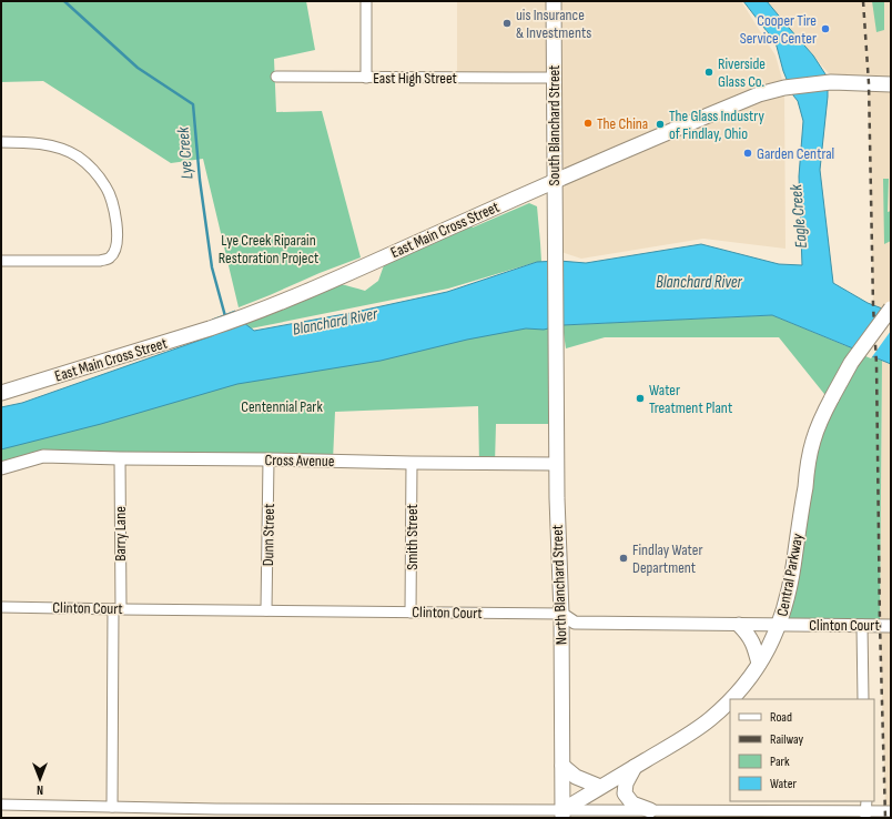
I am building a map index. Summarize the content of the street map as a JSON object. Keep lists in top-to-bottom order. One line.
{"streets":{"main road":["South Blanchard Street","East Main Cross Street","Central Parkway","North Blanchard Street"],"street":["East High Street","Cross Avenue","Barry Lane","Dunn Street","Smith Street","Clinton Court"]},"crossings":[["East High Street","South Blanchard Street"],["South Blanchard Street","East Main Cross Street"],["South Blanchard Street","North Blanchard Street"],["Cross Avenue","Barry Lane"],["Cross Avenue","Dunn Street"],["Cross Avenue","Smith Street"],["Cross Avenue","North Blanchard Street"],["Barry Lane","Clinton Court"],["Dunn Street","Clinton Court"],["Smith Street","Clinton Court"],["Central Parkway","North Blanchard Street"],["Central Parkway","Clinton Court"],["North Blanchard Street","Clinton Court"]],"water":["Lye Creek","Eagle Creek","Blanchard River"],"parks":["Lye Creek Riparain Restoration Project","Centennial Park"],"places":["uis Insurance & Investments","Cooper Tire Service Center","Riverside Glass Co.","The China","The Glass Industry of Findlay, Ohio","Garden Central","Water Treatment Plant","Findlay Water Department"],"legend":["Road","Railway","Park","Water"],"north":"bottom"}
